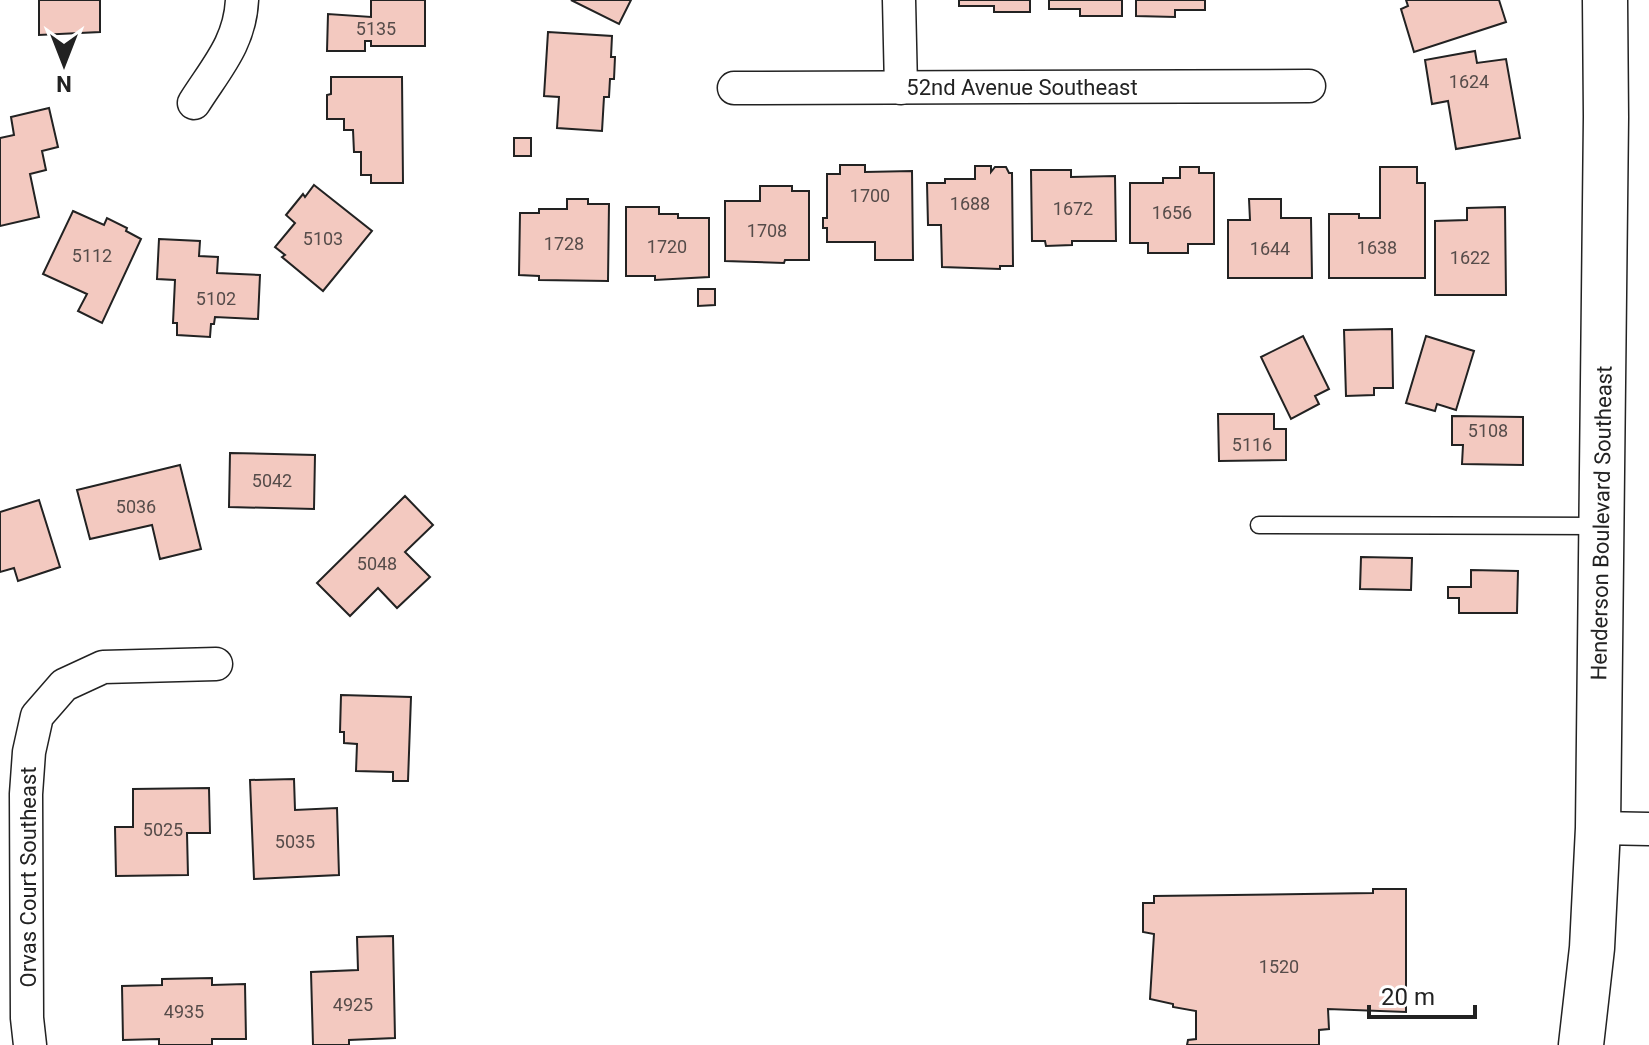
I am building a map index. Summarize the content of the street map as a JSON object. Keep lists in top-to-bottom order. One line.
{"streets":{"street":["52nd Avenue Southeast","Henderson Boulevard Southeast","Orvas Court Southeast"]},"house_numbers":["5135","1624","1700","1688","1672","1656","1708","5103","1728","1720","1638","1644","5112","1622","5102","5108","5116","5042","5036","5048","5025","5035","1520","4925","4935"],"scale_bar":"20 m","north":"bottom"}
